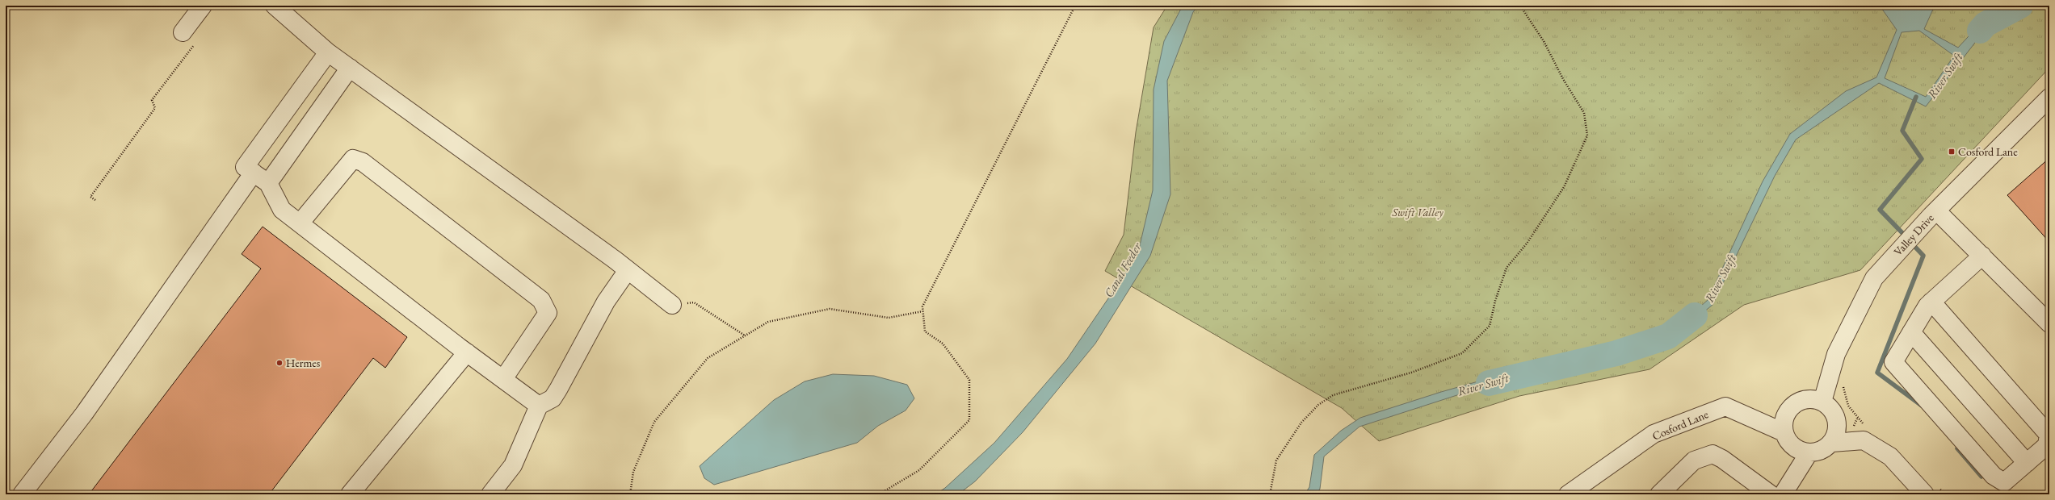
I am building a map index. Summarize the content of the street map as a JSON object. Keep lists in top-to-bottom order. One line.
{"streets":{"street":["Valley Drive","Cosford Lane"]},"crossings":[["Valley Drive","Cosford Lane"]],"water":["River Swift","Canal Feeder"],"parks":["Swift Valley"],"places":{"transit":["Cosford Lane"],"other":["Hermes"]}}
